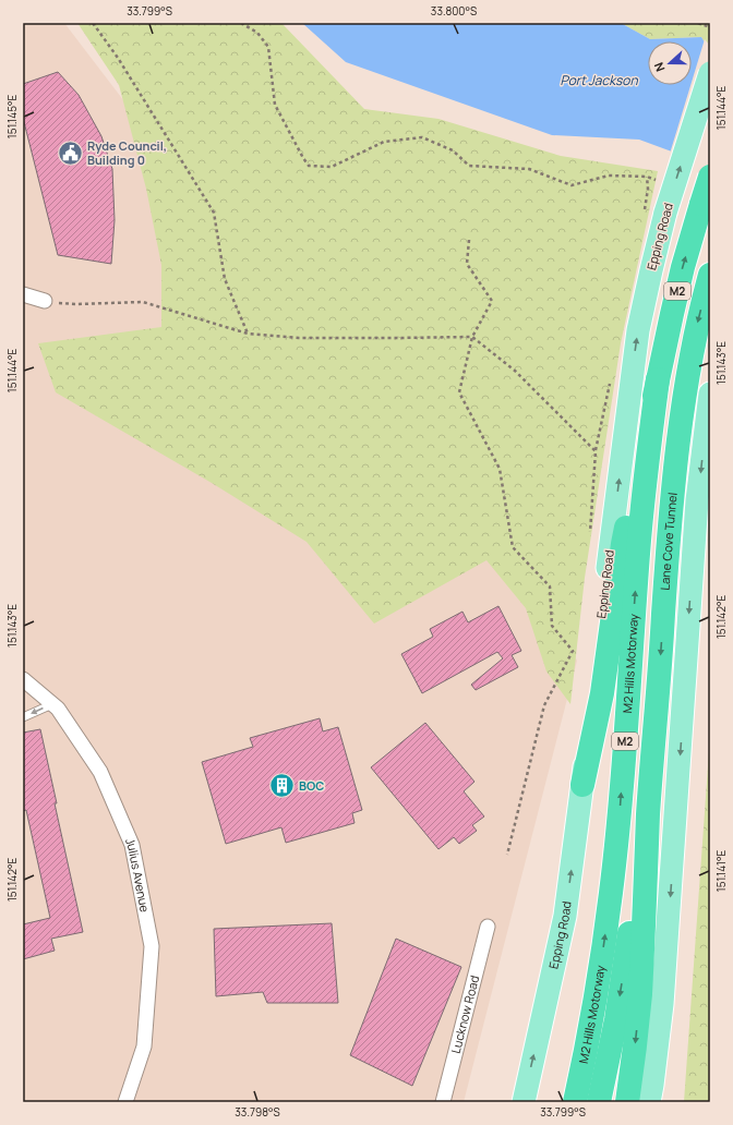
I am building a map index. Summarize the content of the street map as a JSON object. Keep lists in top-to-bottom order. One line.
{"streets":{"highway":["M2","Lane Cove Tunnel","M2 Hills Motorway"],"main road":["Epping Road"],"street":["Julius Avenue","Lucknow Road"]},"crossings":[["Epping Road","M2"],["M2","Lane Cove Tunnel"],["M2","M2 Hills Motorway"],["Lane Cove Tunnel","M2 Hills Motorway"]],"water":["Port Jackson"],"places":{"public building":["Ryde Council, Building 0"],"building":["BOC"]},"north":"left","coordinates":["33.799°S","33.800°S","151.144°E","151.145°E","151.143°E","151.142°E","151.141°E","33.798°S"]}
